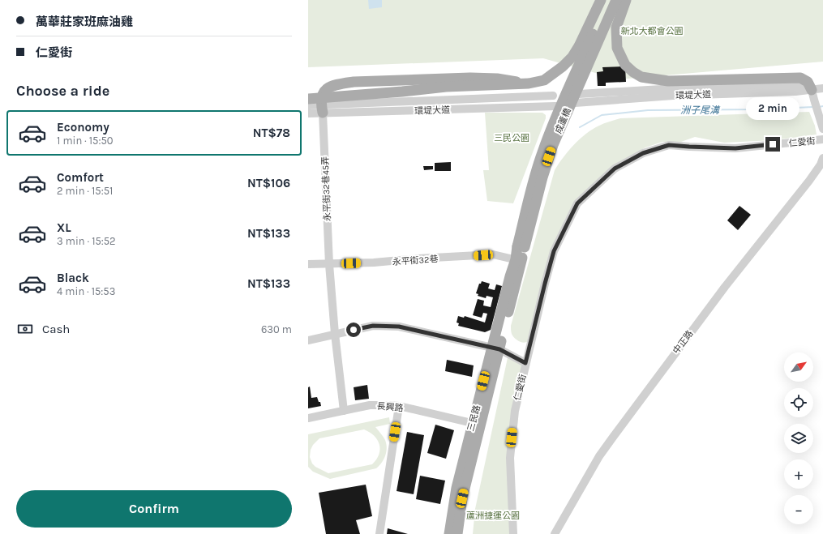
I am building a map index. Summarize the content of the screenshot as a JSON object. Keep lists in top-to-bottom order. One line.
{"streets":{"main road":["成蘆橋","三民路"],"street":["環堤大道","仁愛街","永平街32巷45弄","永平街32巷","中正路","長興路"]},"crossings":[["環堤大道","永平街32巷45弄"],["成蘆橋","三民路"],["永平街32巷45弄","永平街32巷"],["永平街32巷45弄","長興路"],["永平街32巷","三民路"],["長興路","三民路"]],"water":["洲子尾溝"],"parks":["新北大都會公園","三民公園","蘆洲捷運公園"],"north":"top right","page":{"banner":["萬華莊家班麻油雞","仁愛街"],"heading":"Choose a ride","bubble":"2 min","list":[{"name":"Economy","note":"1 min · 15:50","value":"NT$78"},{"name":"Comfort","note":"2 min · 15:51","value":"NT$106"},{"name":"XL","note":"3 min · 15:52","value":"NT$133"},{"name":"Black","note":"4 min · 15:53","value":"NT$133"}],"pay":["Cash","630 m"],"map_buttons":["+","−"],"buttons":"Confirm"}}
